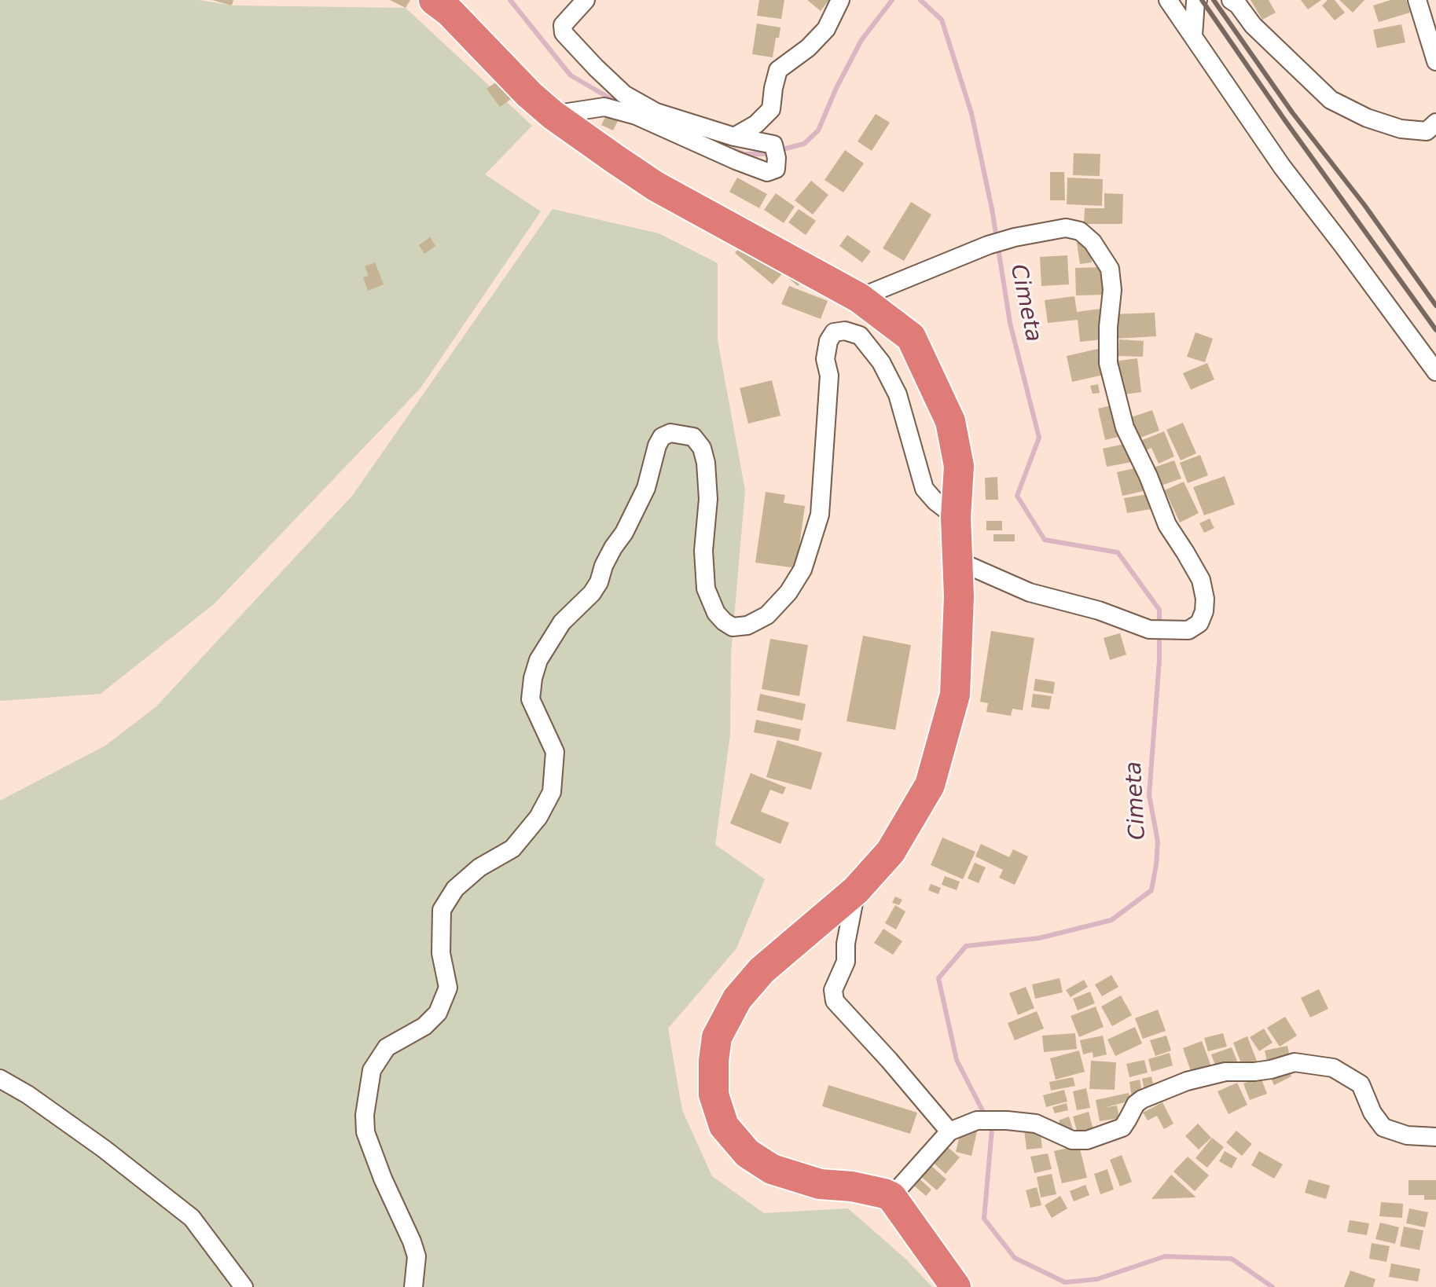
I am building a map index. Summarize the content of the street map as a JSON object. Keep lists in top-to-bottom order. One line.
{"water":["Cimeta"]}
